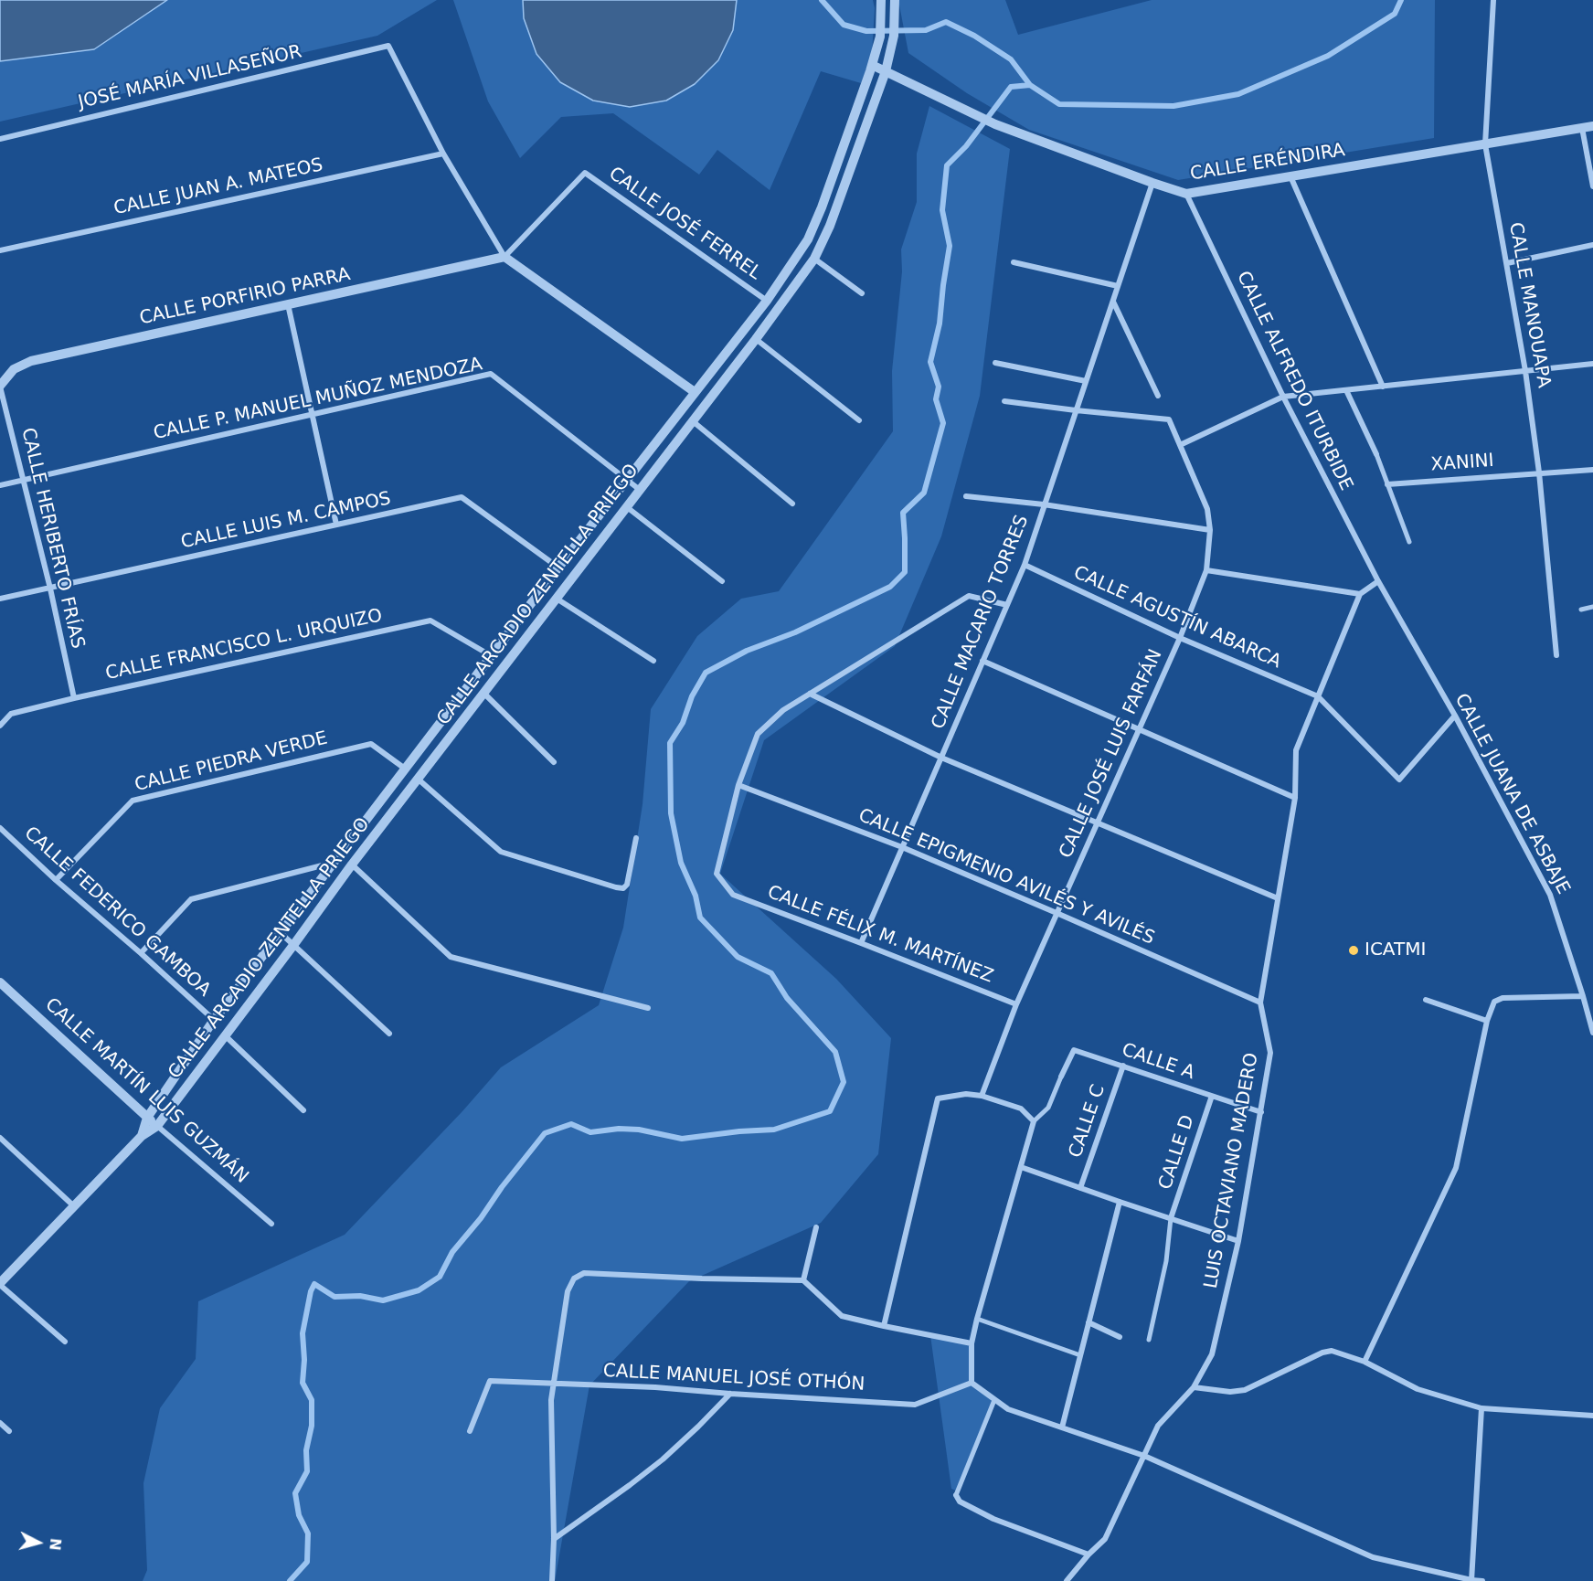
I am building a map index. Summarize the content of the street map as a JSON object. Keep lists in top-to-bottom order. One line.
{"streets":{"street":["JOSÉ MARÍA VILLASEÑOR","CALLE ERÉNDIRA","CALLE JUAN A. MATEOS","CALLE JOSÉ FERREL","CALLE PORFIRIO PARRA","CALLE MANOUAPA","CALLE ALFREDO ITURBIDE","CALLE P. MANUEL MUÑOZ MENDOZA","XANINI","CALLE LUIS M. CAMPOS","CALLE HERIBERTO FRÍAS","CALLE ARCADIO ZENTELLA PRIEGO","CALLE AGUSTÍN ABARCA","CALLE MACARIO TORRES","CALLE FRANCISCO L. URQUIZO","CALLE JOSÉ LUIS FARFÁN","CALLE PIEDRA VERDE","CALLE JUANA DE ASBAJE","CALLE EPIGMENIO AVILÉS Y AVILÉS","CALLE FEDERICO GAMBOA","CALLE FÉLIX M. MARTÍNEZ","CALLE A","CALLE MARTÍN LUIS GUZMÁN","CALLE C","CALLE D","LUIS OCTAVIANO MADERO","CALLE MANUEL JOSÉ OTHÓN"]},"crossings":[["JOSÉ MARÍA VILLASEÑOR","CALLE JUAN A. MATEOS"],["CALLE ERÉNDIRA","CALLE MANOUAPA"],["CALLE ERÉNDIRA","CALLE ALFREDO ITURBIDE"],["CALLE ERÉNDIRA","CALLE ARCADIO ZENTELLA PRIEGO"],["CALLE ERÉNDIRA","CALLE MACARIO TORRES"],["CALLE JOSÉ FERREL","CALLE PORFIRIO PARRA"],["CALLE JOSÉ FERREL","CALLE ARCADIO ZENTELLA PRIEGO"],["CALLE PORFIRIO PARRA","CALLE HERIBERTO FRÍAS"],["CALLE MANOUAPA","XANINI"],["CALLE ALFREDO ITURBIDE","CALLE JUANA DE ASBAJE"],["CALLE P. MANUEL MUÑOZ MENDOZA","CALLE HERIBERTO FRÍAS"],["CALLE P. MANUEL MUÑOZ MENDOZA","CALLE ARCADIO ZENTELLA PRIEGO"],["CALLE LUIS M. CAMPOS","CALLE HERIBERTO FRÍAS"],["CALLE LUIS M. CAMPOS","CALLE ARCADIO ZENTELLA PRIEGO"],["CALLE HERIBERTO FRÍAS","CALLE FRANCISCO L. URQUIZO"],["CALLE ARCADIO ZENTELLA PRIEGO","CALLE FRANCISCO L. URQUIZO"],["CALLE ARCADIO ZENTELLA PRIEGO","CALLE PIEDRA VERDE"],["CALLE ARCADIO ZENTELLA PRIEGO","CALLE FEDERICO GAMBOA"],["CALLE ARCADIO ZENTELLA PRIEGO","CALLE MARTÍN LUIS GUZMÁN"],["CALLE AGUSTÍN ABARCA","CALLE MACARIO TORRES"],["CALLE AGUSTÍN ABARCA","CALLE JOSÉ LUIS FARFÁN"],["CALLE AGUSTÍN ABARCA","LUIS OCTAVIANO MADERO"],["CALLE MACARIO TORRES","CALLE JOSÉ LUIS FARFÁN"],["CALLE MACARIO TORRES","CALLE EPIGMENIO AVILÉS Y AVILÉS"],["CALLE MACARIO TORRES","CALLE FÉLIX M. MARTÍNEZ"],["CALLE JOSÉ LUIS FARFÁN","CALLE EPIGMENIO AVILÉS Y AVILÉS"],["CALLE JOSÉ LUIS FARFÁN","CALLE FÉLIX M. MARTÍNEZ"],["CALLE PIEDRA VERDE","CALLE FEDERICO GAMBOA"],["CALLE EPIGMENIO AVILÉS Y AVILÉS","CALLE FÉLIX M. MARTÍNEZ"],["CALLE EPIGMENIO AVILÉS Y AVILÉS","LUIS OCTAVIANO MADERO"],["CALLE A","CALLE C"],["CALLE A","CALLE D"],["CALLE A","LUIS OCTAVIANO MADERO"]],"places":["ICATMI"],"north":"right"}
